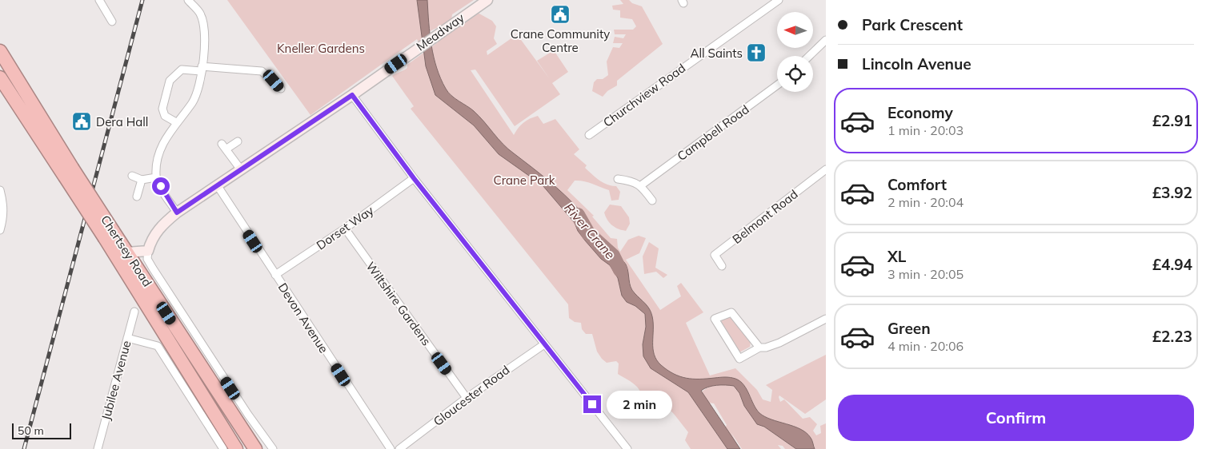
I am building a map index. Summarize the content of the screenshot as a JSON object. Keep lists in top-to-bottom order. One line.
{"streets":{"highway":["Chertsey Road"],"street":["Meadway","Churchview Road","Campbell Road","Belmont Road","Dorset Way","Wiltshire Gardens","Devon Avenue","Jubilee Avenue","Gloucester Road"]},"crossings":[["Meadway","Chertsey Road"],["Meadway","Devon Avenue"],["Dorset Way","Wiltshire Gardens"],["Dorset Way","Devon Avenue"],["Wiltshire Gardens","Gloucester Road"]],"water":["River Crane"],"parks":["Kneller Gardens","Crane Park"],"places":{"public building":["Crane Community Centre","Dera Hall"],"church":["All Saints"]},"scale_bar":"50 m","north":"left","page":{"banner":["Park Crescent","Lincoln Avenue"],"list":[{"name":"Economy","note":"1 min · 20:03","value":"£2.91"},{"name":"Comfort","note":"2 min · 20:04","value":"£3.92"},{"name":"XL","note":"3 min · 20:05","value":"£4.94"},{"name":"Green","note":"4 min · 20:06","value":"£2.23"}],"buttons":"Confirm","bubble":"2 min","scale":"50 m"}}
